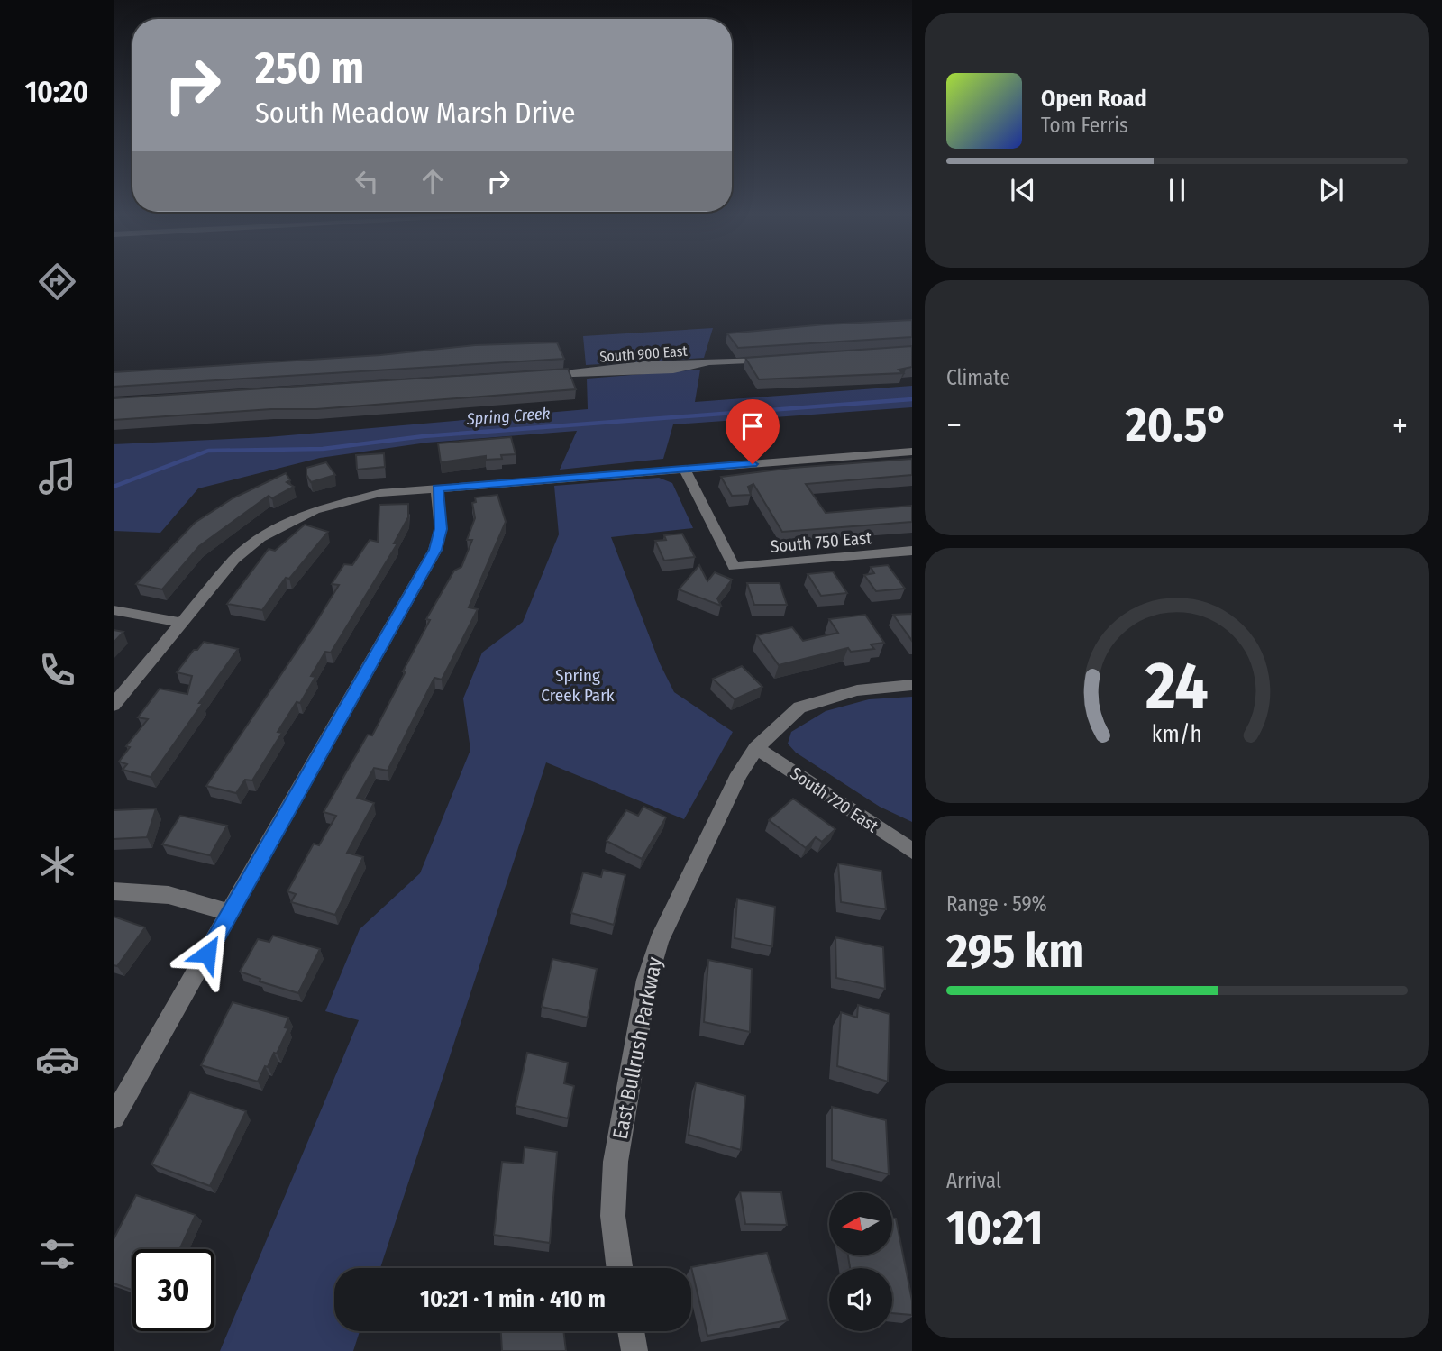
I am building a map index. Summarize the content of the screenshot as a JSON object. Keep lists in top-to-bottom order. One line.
{"streets":{"street":["South 900 East","South 750 East","South 720 East","East Bullrush Parkway"]},"crossings":[["South 720 East","East Bullrush Parkway"]],"water":["Spring Creek"],"parks":["Spring Creek Park"],"north":"left","page":{"tabs":"10:20","turn":["250 m","South Meadow Marsh Drive"],"song":["Open Road","Tom Ferris"],"tile":["Climate",["Range · 59%","295 km"],["Arrival","10:21"]],"heat":["−","20.5°","+"],"limit":"30","trip":"10:21 · 1 min · 410 m","gauge":["24","km/h"]}}
